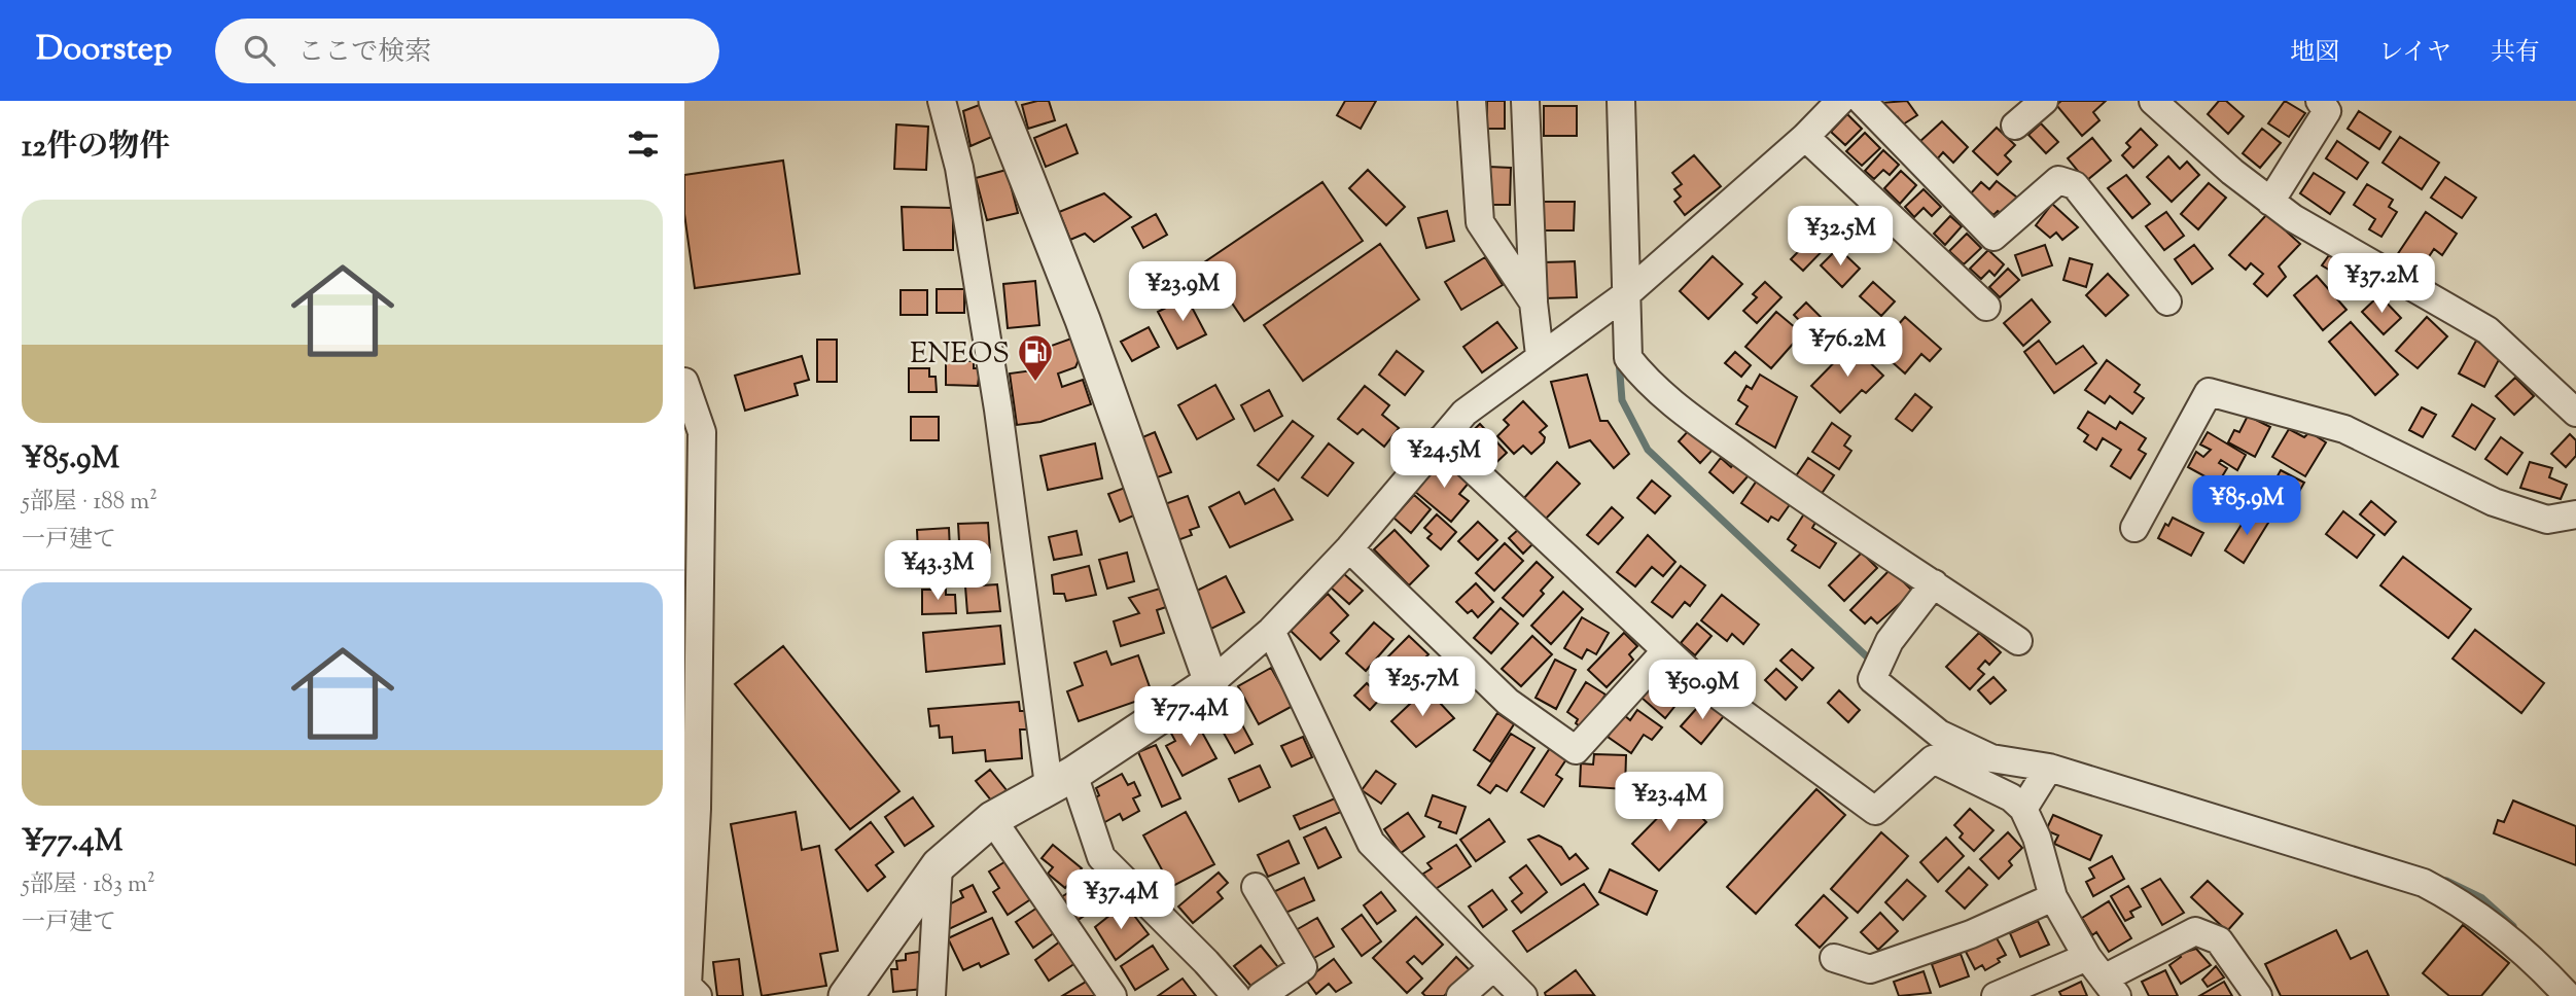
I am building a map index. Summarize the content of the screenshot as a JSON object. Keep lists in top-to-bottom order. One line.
{"places":{"fuel station":["ENEOS"]},"page":{"header":"Doorstep","search":"ここで検索","nav":["地図","レイヤ","共有"],"heading":"12件の物件","list":[{"name":"¥85.9M","note":"5部屋 · 188 m² · 一戸建て"},{"name":"¥77.4M","note":"5部屋 · 183 m² · 一戸建て"}],"price":["¥32.5M","¥37.2M","¥23.9M","¥76.2M","¥24.5M","¥85.9M","¥43.3M","¥25.7M","¥50.9M","¥77.4M","¥23.4M","¥37.4M"]}}
